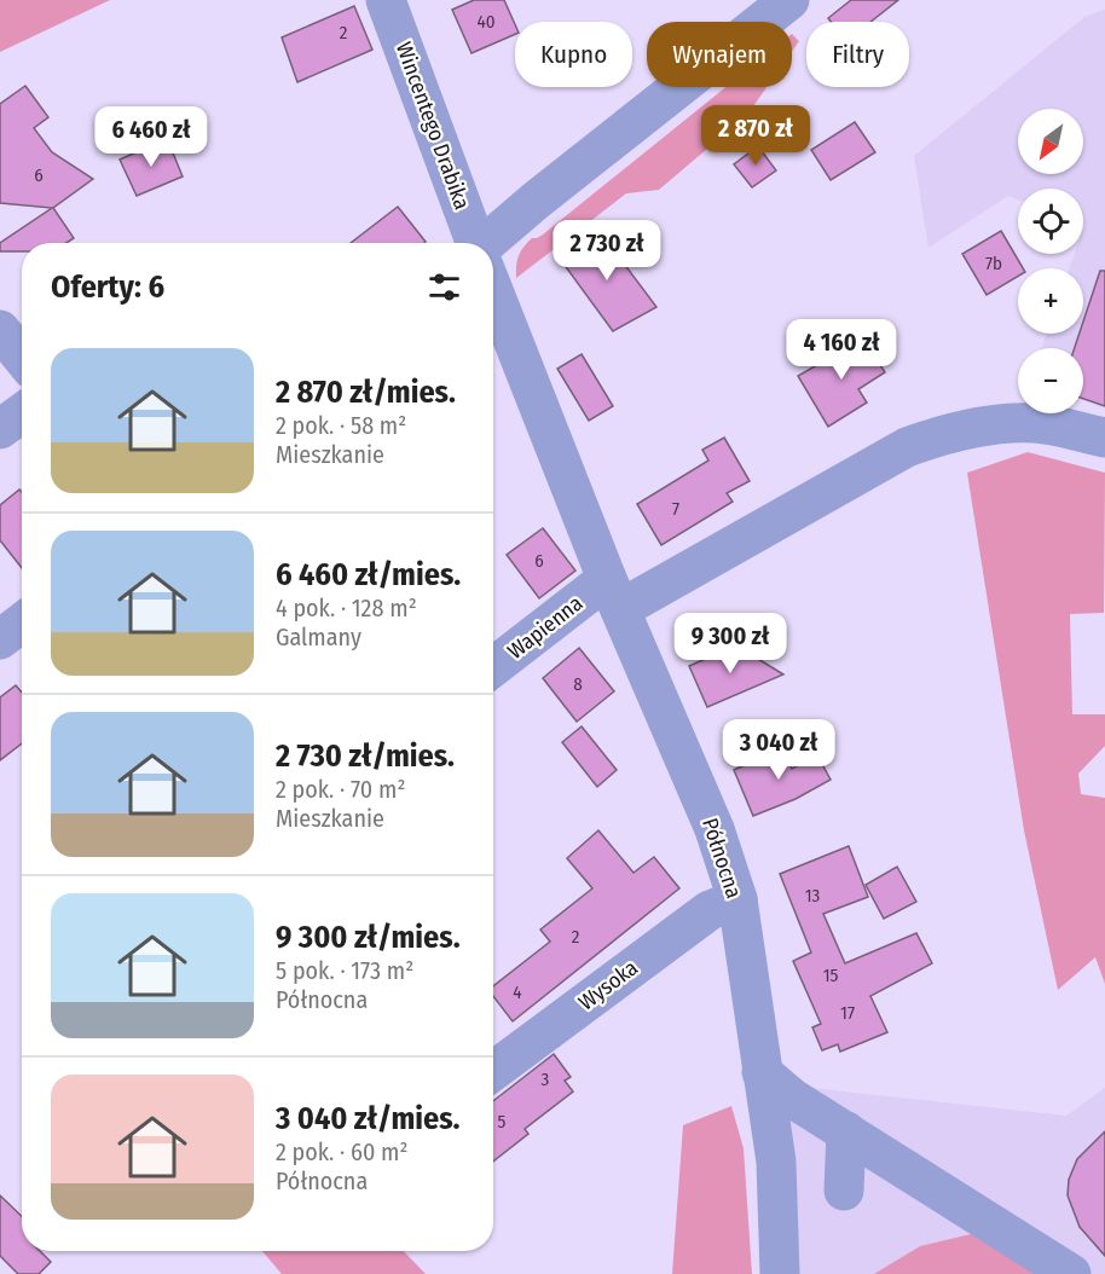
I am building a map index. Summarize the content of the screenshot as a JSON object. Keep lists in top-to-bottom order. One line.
{"streets":{"street":["Wincentego Drabika","Wapienna","Północna","Wysoka"]},"crossings":[["Wapienna","Północna"],["Północna","Wysoka"]],"house_numbers":["40","2","6","7b","7","6","8","13","2","15","4","17","3","5"],"north":"bottom left","page":{"chip":["Kupno","Wynajem","Filtry"],"price":["2 870 zł","6 460 zł","2 730 zł","4 160 zł","9 300 zł","3 040 zł"],"map_buttons":["+","−"],"heading":"Oferty: 6","list":[{"name":"2 870 zł/mies.","note":"2 pok. · 58 m² · Mieszkanie"},{"name":"6 460 zł/mies.","note":"4 pok. · 128 m² · Galmany"},{"name":"2 730 zł/mies.","note":"2 pok. · 70 m² · Mieszkanie"},{"name":"9 300 zł/mies.","note":"5 pok. · 173 m² · Północna"},{"name":"3 040 zł/mies.","note":"2 pok. · 60 m² · Północna"}]}}
